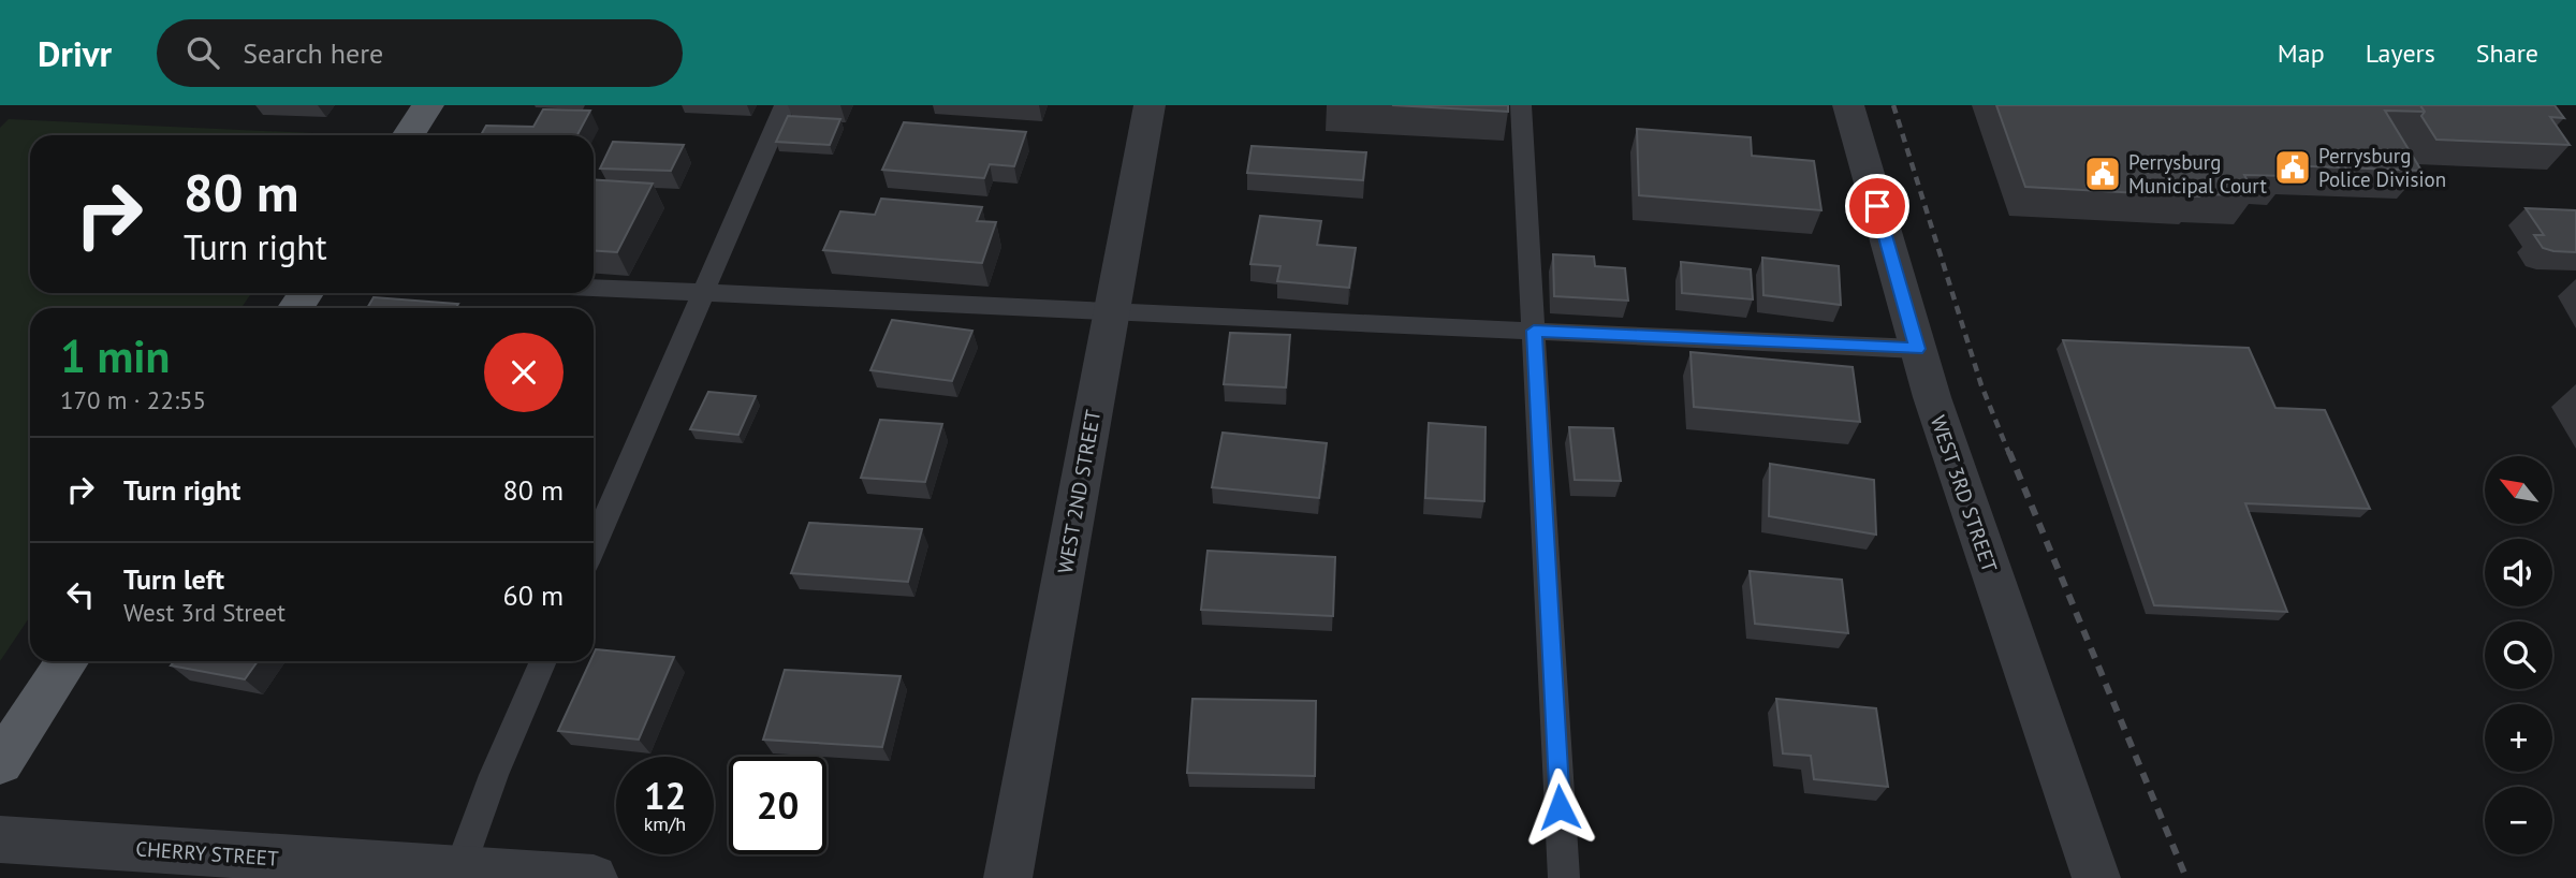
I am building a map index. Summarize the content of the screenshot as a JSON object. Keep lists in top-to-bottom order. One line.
{"streets":{"street":["WEST 2ND STREET","WEST 3RD STREET","CHERRY STREET"]},"places":{"public building":["Perrysburg Police Division","Perrysburg Municipal Court"]},"north":"top left","page":{"header":"Drivr","search":"Search here","nav":["Map","Layers","Share"],"turn":["80 m","Turn right"],"heading":["1 min","170 m · 22:55"],"list":[{"name":"Turn right","value":"80 m"},{"name":"Turn left","note":"West 3rd Street","value":"60 m"}],"map_buttons":["+","−"],"speed":"12 km/h","limit":"20"}}
